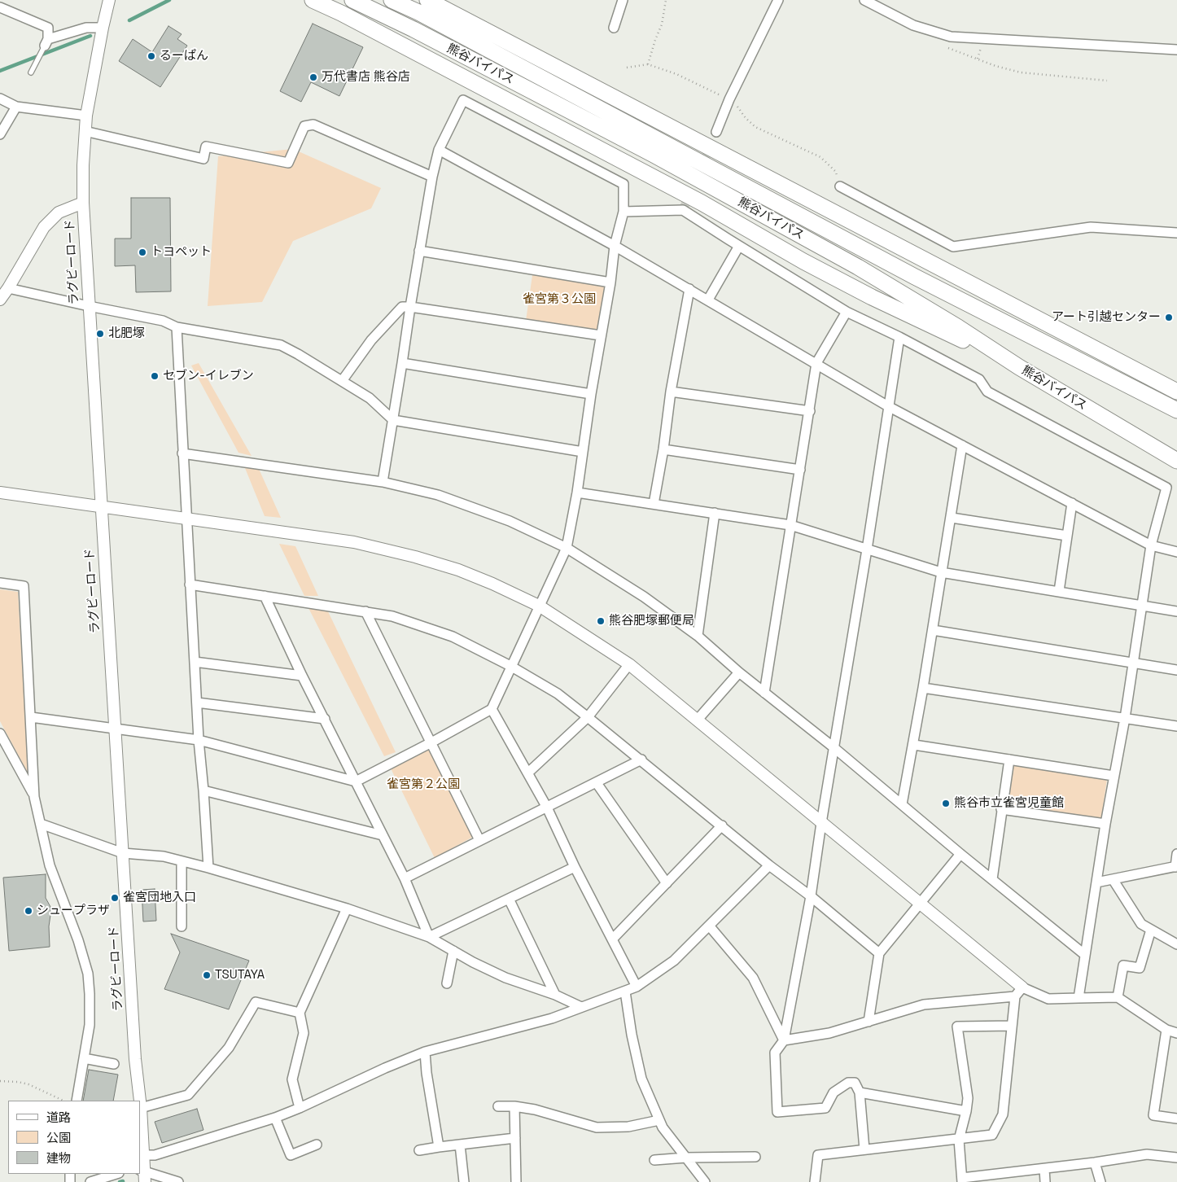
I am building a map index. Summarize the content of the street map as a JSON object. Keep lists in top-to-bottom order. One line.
{"streets":{"highway":["熊谷バイパス"],"street":["ラグビーロード"]},"parks":["雀宮第３公園","雀宮第２公園"],"places":["るーぱん","万代書店 熊谷店","トヨペット","アート引越センター","北肥塚","セブン-イレブン","熊谷肥塚郵便局","熊谷市立雀宮児童館","雀宮団地入口","シュープラザ","TSUTAYA"],"legend":["道路","公園","建物"]}
